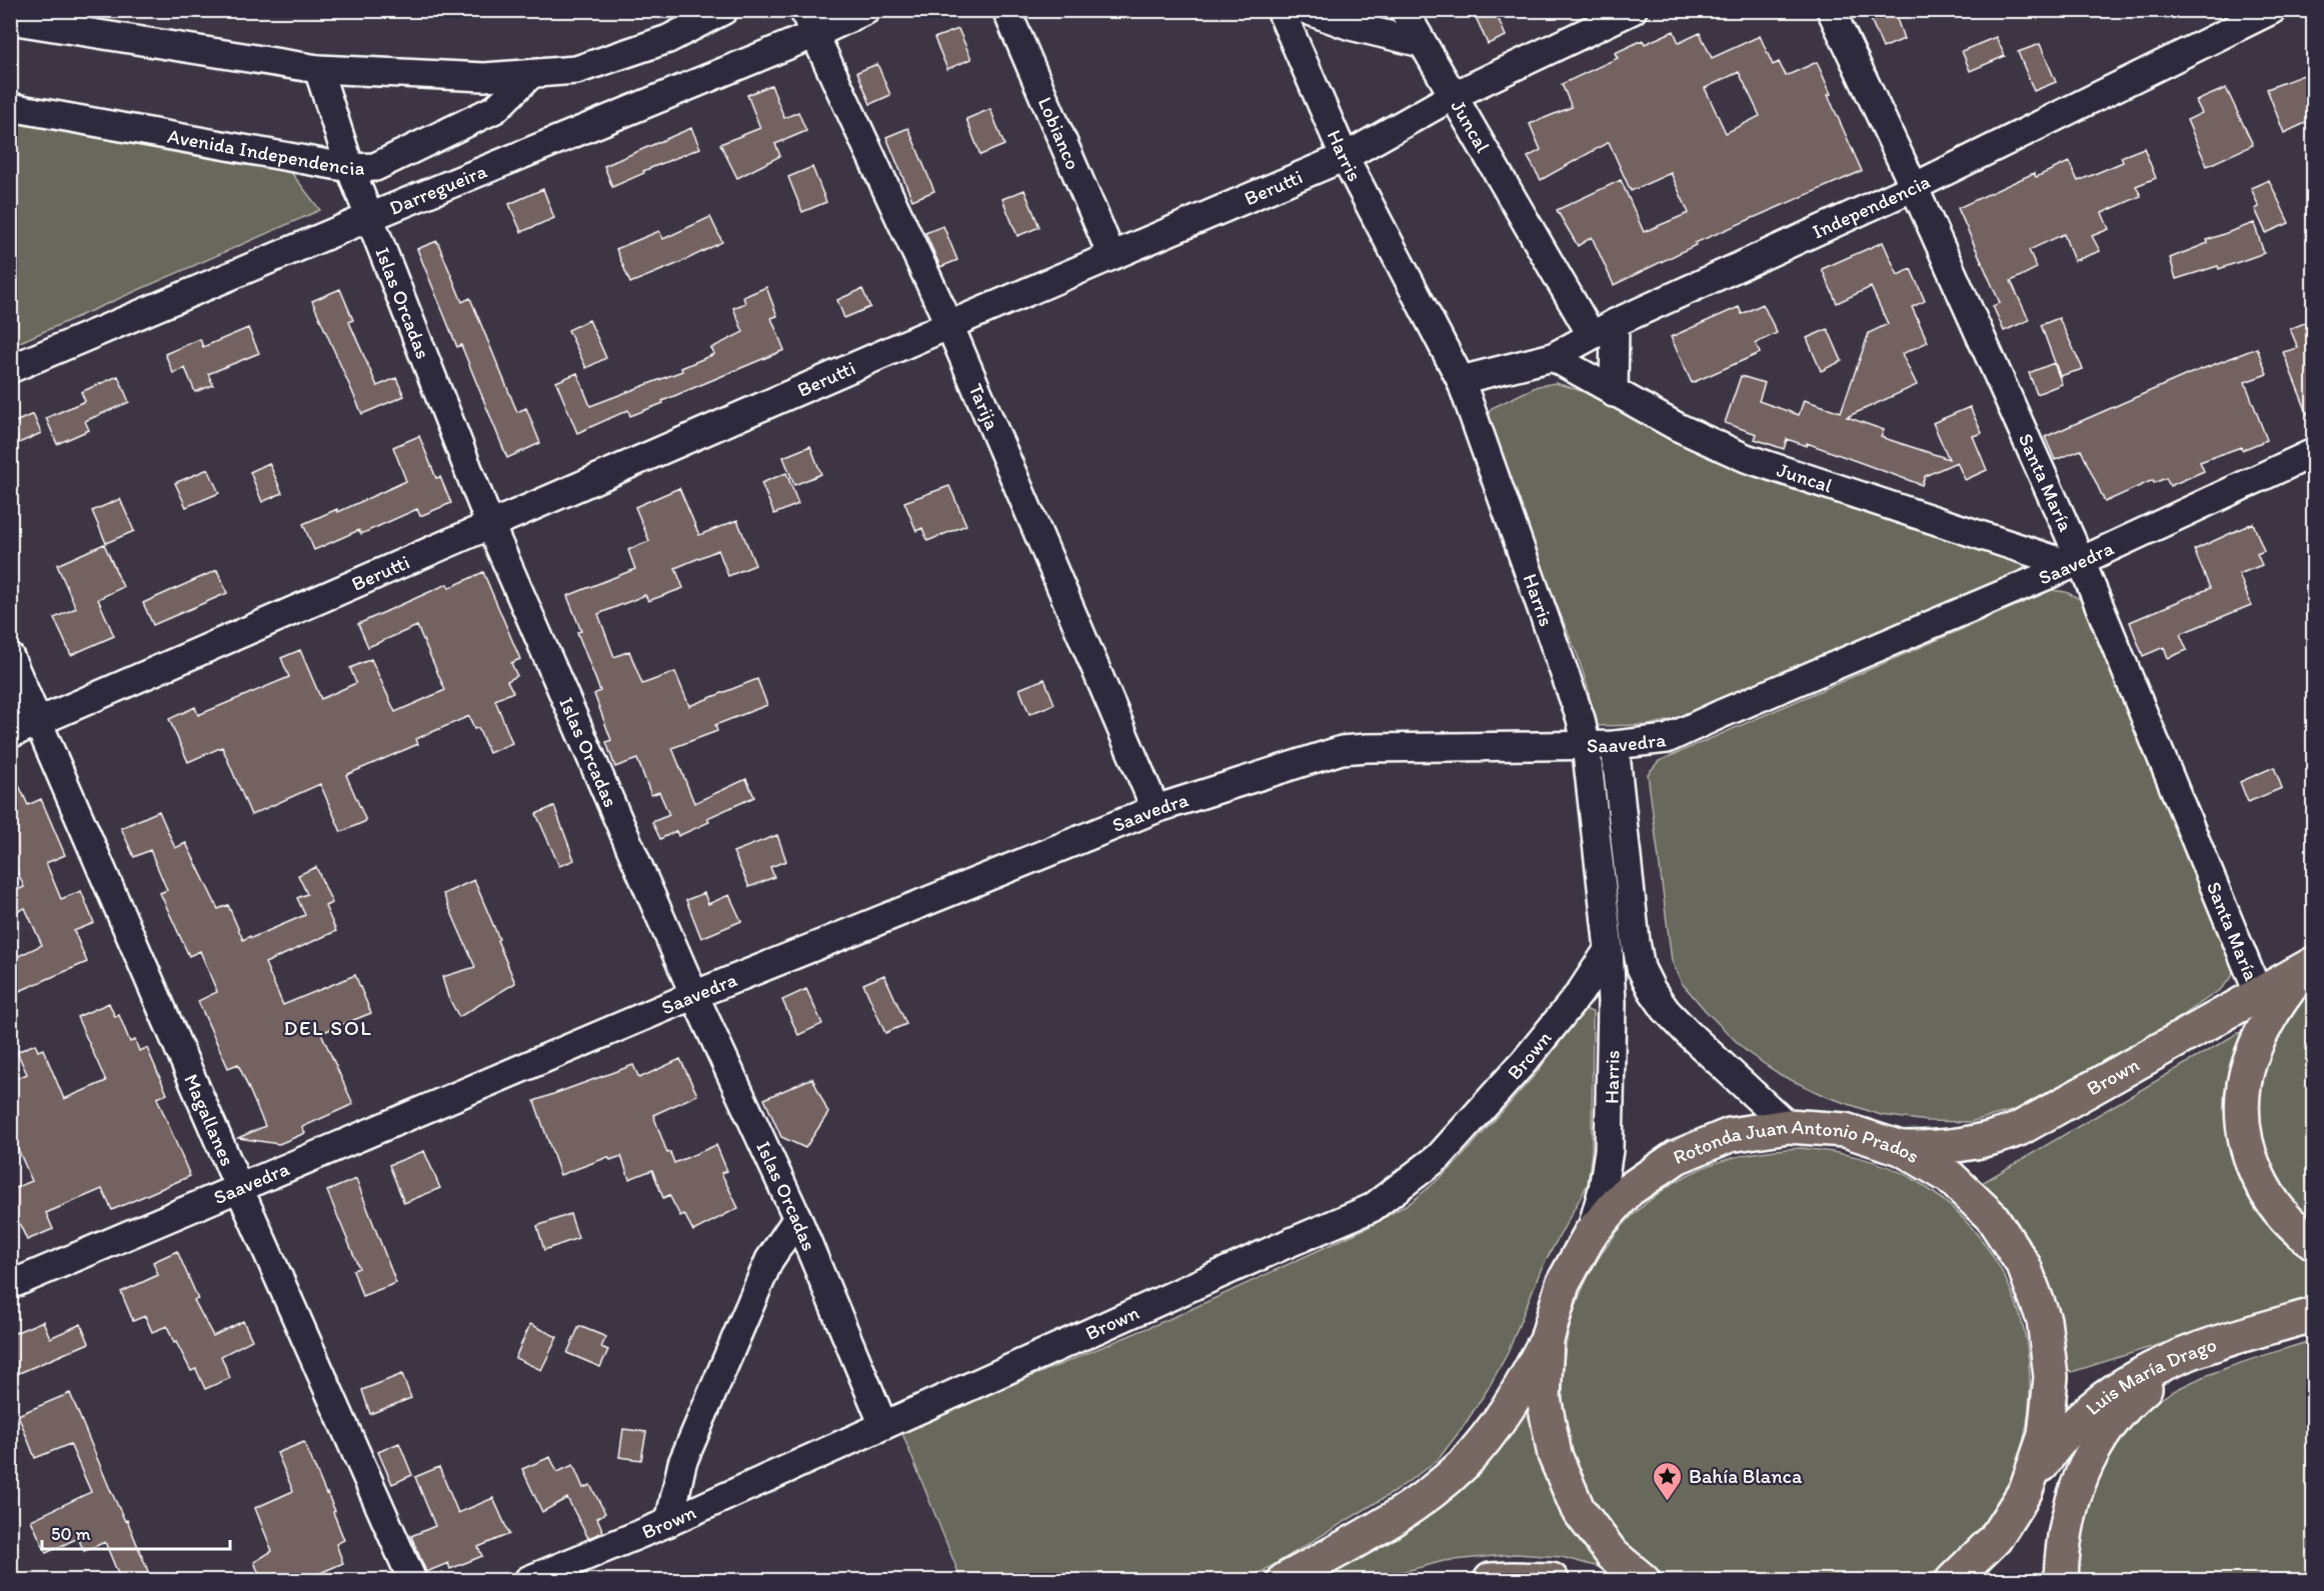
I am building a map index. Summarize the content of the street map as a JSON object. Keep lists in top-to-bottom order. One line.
{"streets":{"main road":["Brown","Rotonda Juan Antonio Prados","Luis María Drago"],"street":["Juncal","Lobianco","Avenida Independencia","Harris","Berutti","Darregueira","Independencia","Islas Orcadas","Tarija","Santa María","Saavedra","Magallanes"]},"crossings":[["Juncal","Berutti"],["Juncal","Independencia"],["Juncal","Santa María"],["Juncal","Saavedra"],["Lobianco","Berutti"],["Avenida Independencia","Islas Orcadas"],["Harris","Berutti"],["Harris","Independencia"],["Harris","Saavedra"],["Harris","Brown"],["Harris","Rotonda Juan Antonio Prados"],["Berutti","Islas Orcadas"],["Berutti","Tarija"],["Berutti","Magallanes"],["Darregueira","Islas Orcadas"],["Darregueira","Tarija"],["Independencia","Santa María"],["Islas Orcadas","Saavedra"],["Islas Orcadas","Brown"],["Tarija","Saavedra"],["Santa María","Saavedra"],["Santa María","Brown"],["Saavedra","Magallanes"],["Brown","Rotonda Juan Antonio Prados"],["Rotonda Juan Antonio Prados","Luis María Drago"]],"districts":["DEL SOL"],"places":{"place":["Bahía Blanca"]},"scale_bar":"50 m"}
